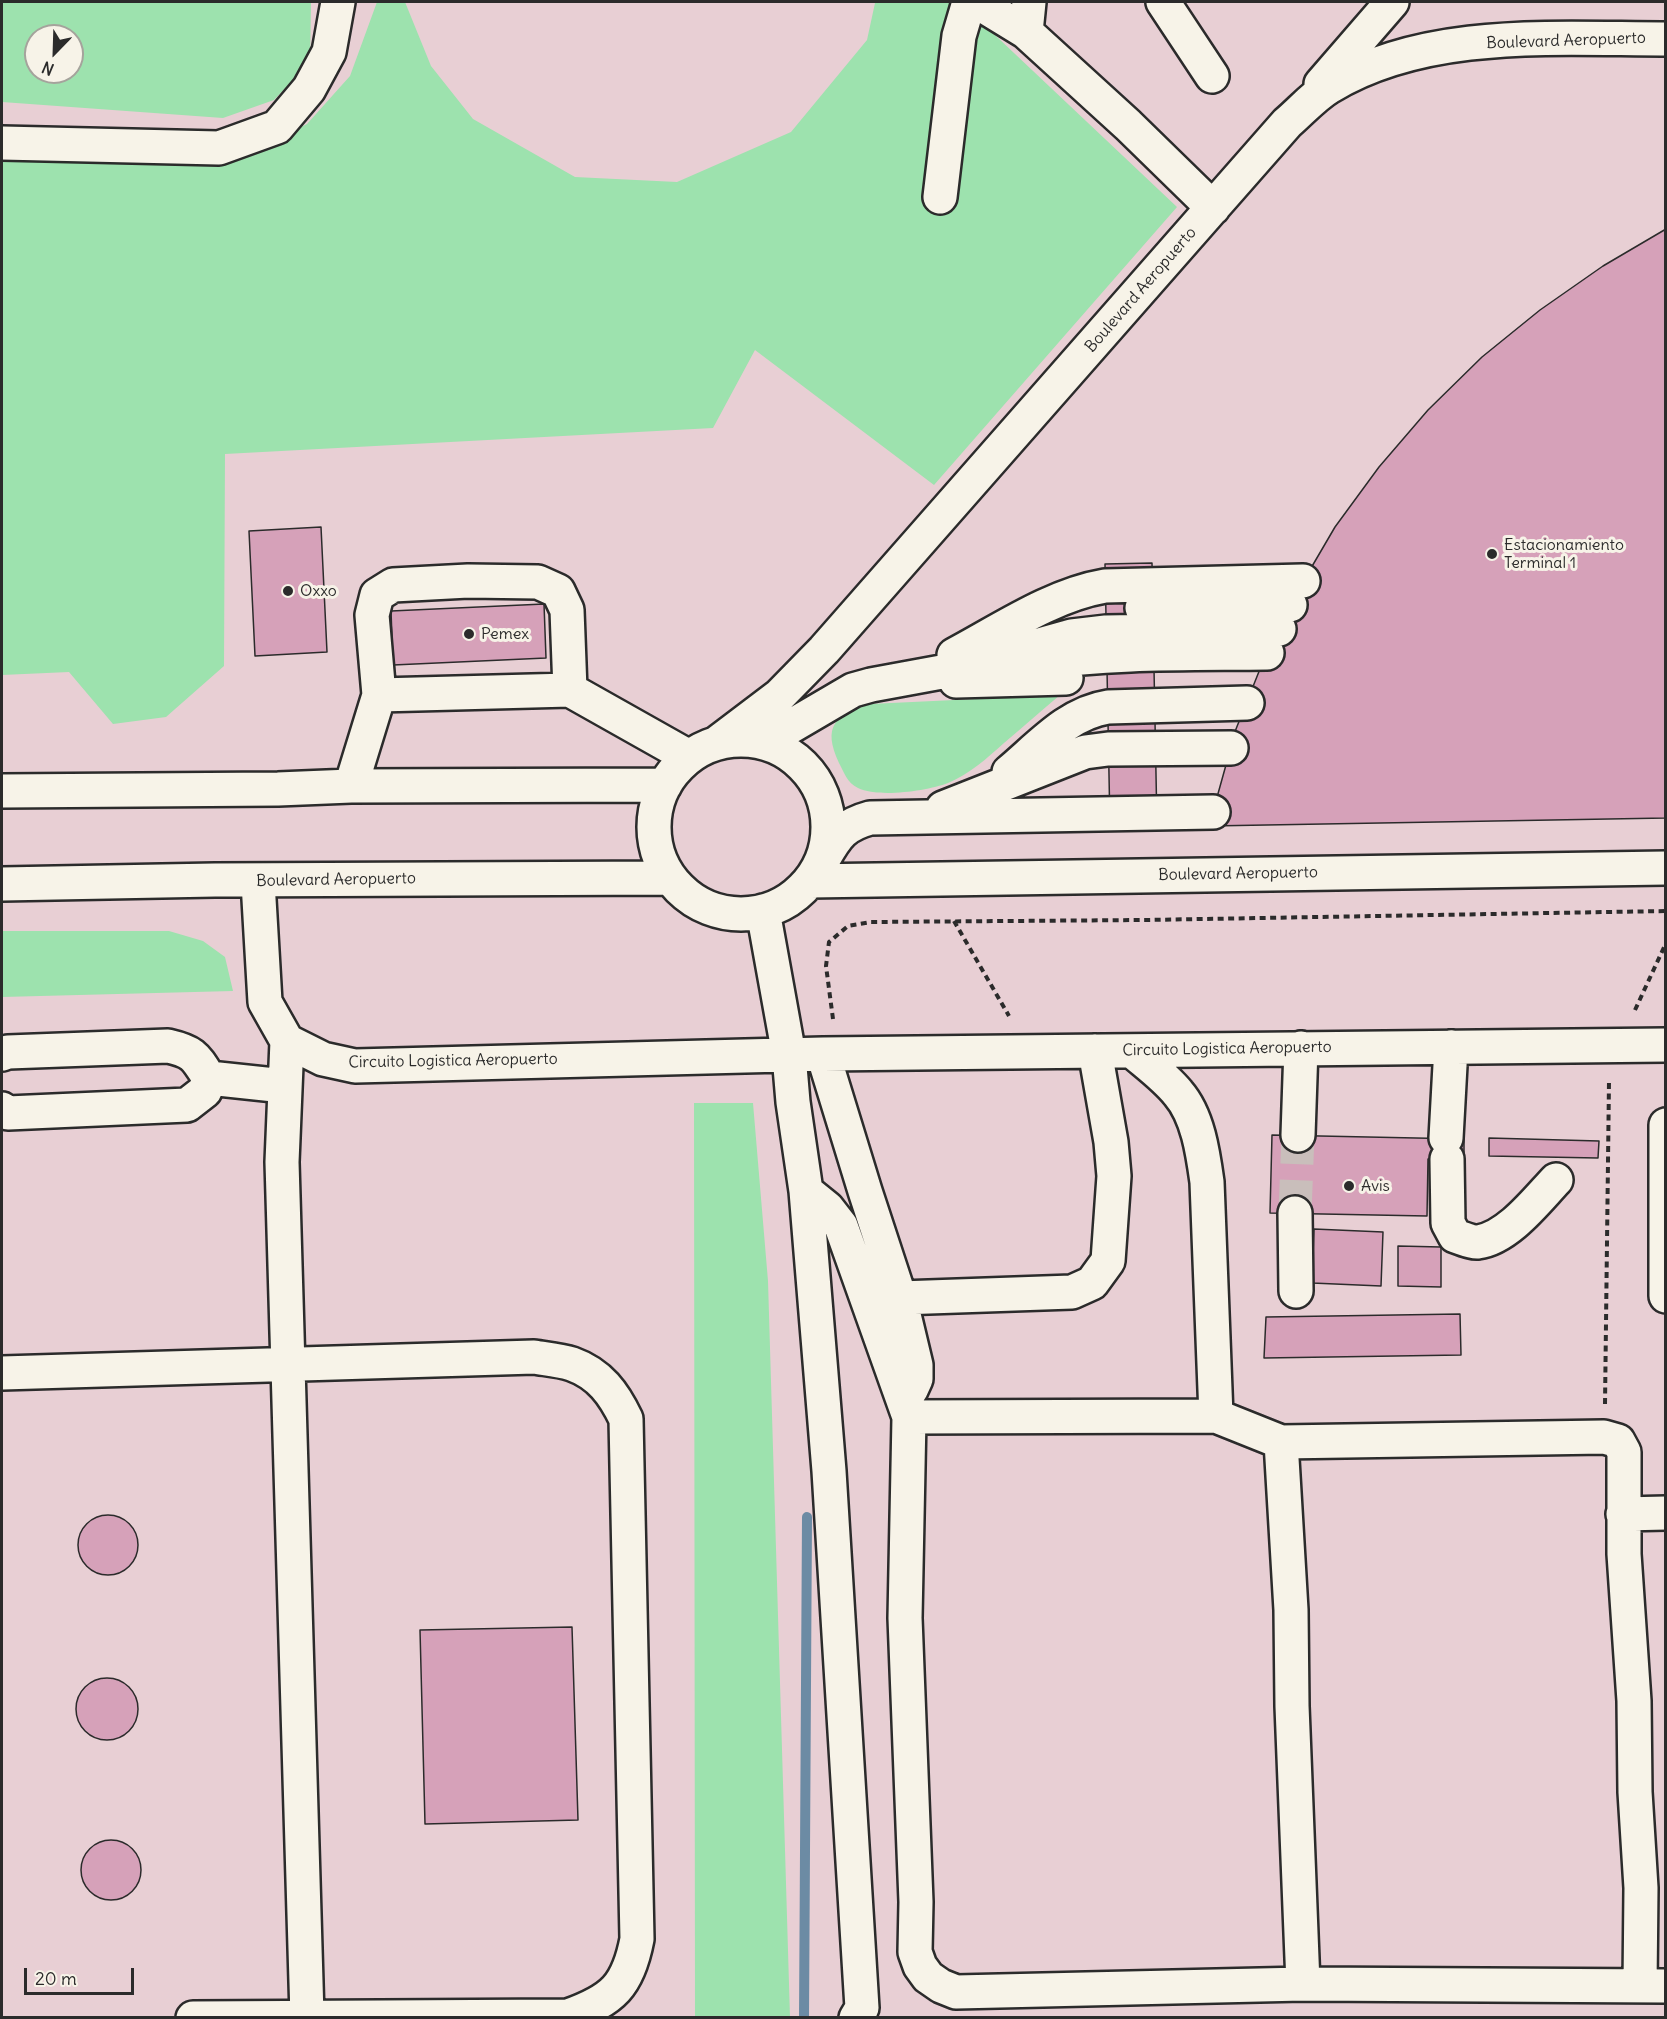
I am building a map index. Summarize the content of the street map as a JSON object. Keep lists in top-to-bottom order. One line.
{"streets":{"street":["Boulevard Aeropuerto","Circuito Logistica Aeropuerto"]},"places":["Estacionamiento Terminal 1","Oxxo","Pemex","Avis"],"scale_bar":"20 m","north":"bottom left"}
